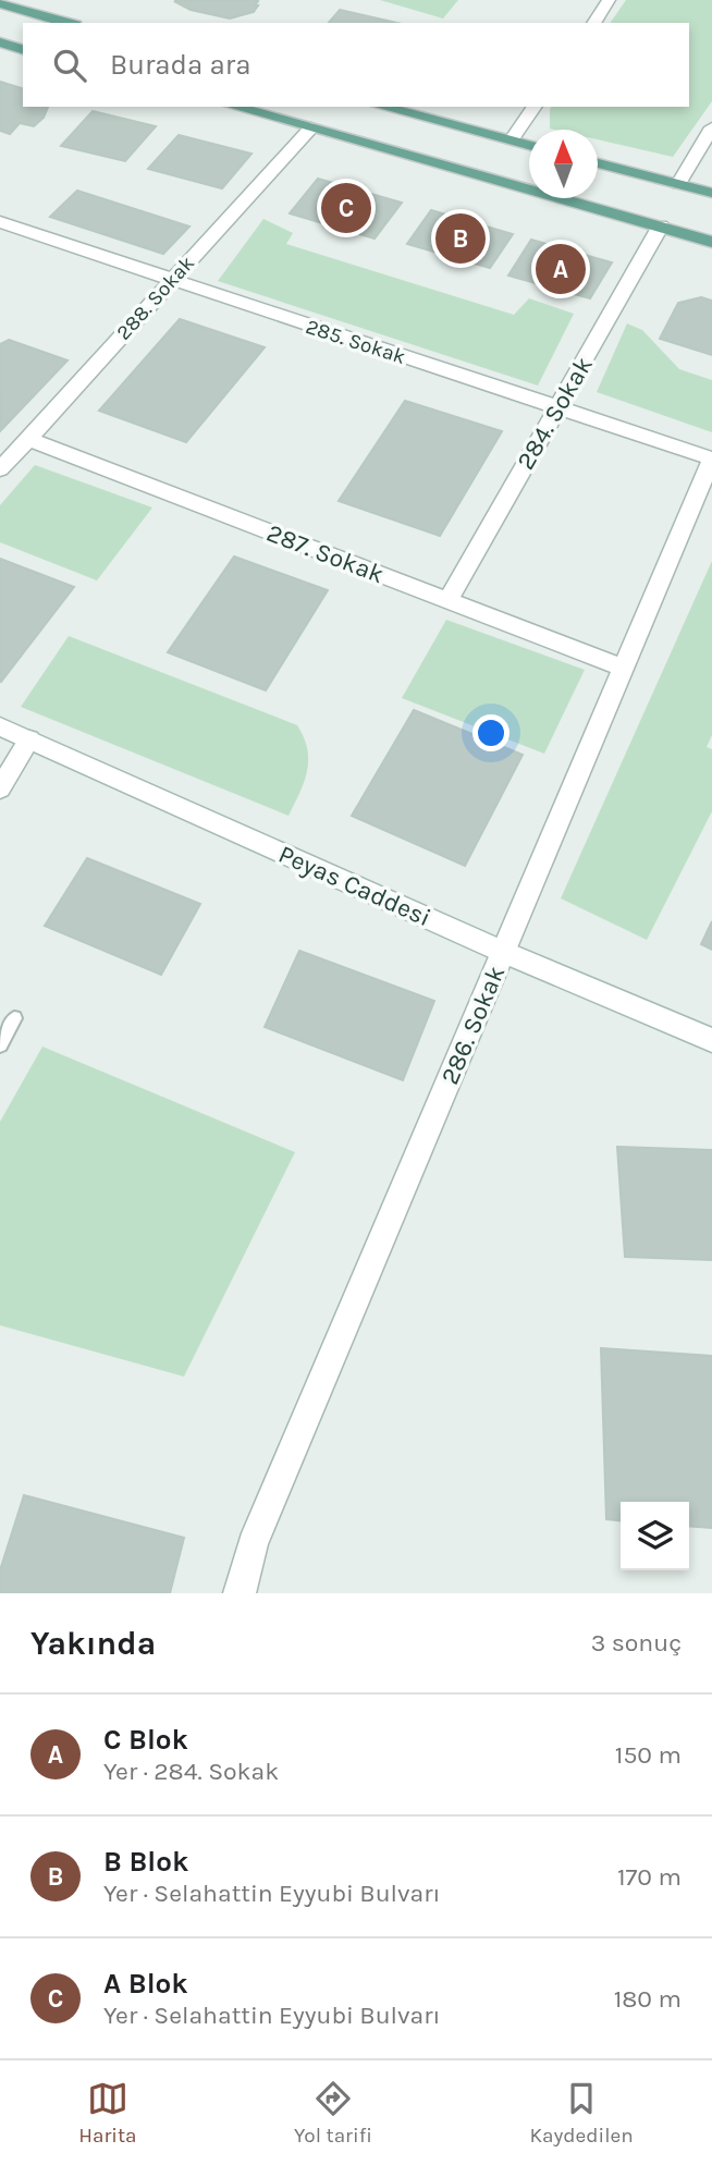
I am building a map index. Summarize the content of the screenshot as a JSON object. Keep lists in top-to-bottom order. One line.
{"streets":{"street":["288. Sokak","285. Sokak","284. Sokak","287. Sokak","Peyas Caddesi","286. Sokak"]},"crossings":[["288. Sokak","285. Sokak"],["288. Sokak","287. Sokak"],["285. Sokak","284. Sokak"],["285. Sokak","286. Sokak"],["284. Sokak","287. Sokak"],["287. Sokak","286. Sokak"],["Peyas Caddesi","286. Sokak"]],"north":"top","page":{"search":"Burada ara","pins":["C","B","A"],"heading":["Yakında","3 sonuç"],"list":[{"mark":"A","name":"C Blok","note":"Yer · 284. Sokak","value":"150 m"},{"mark":"B","name":"B Blok","note":"Yer · Selahattin Eyyubi Bulvarı","value":"170 m"},{"mark":"C","name":"A Blok","note":"Yer · Selahattin Eyyubi Bulvarı","value":"180 m"}],"nav":["Harita","Yol tarifi","Kaydedilen"]}}
